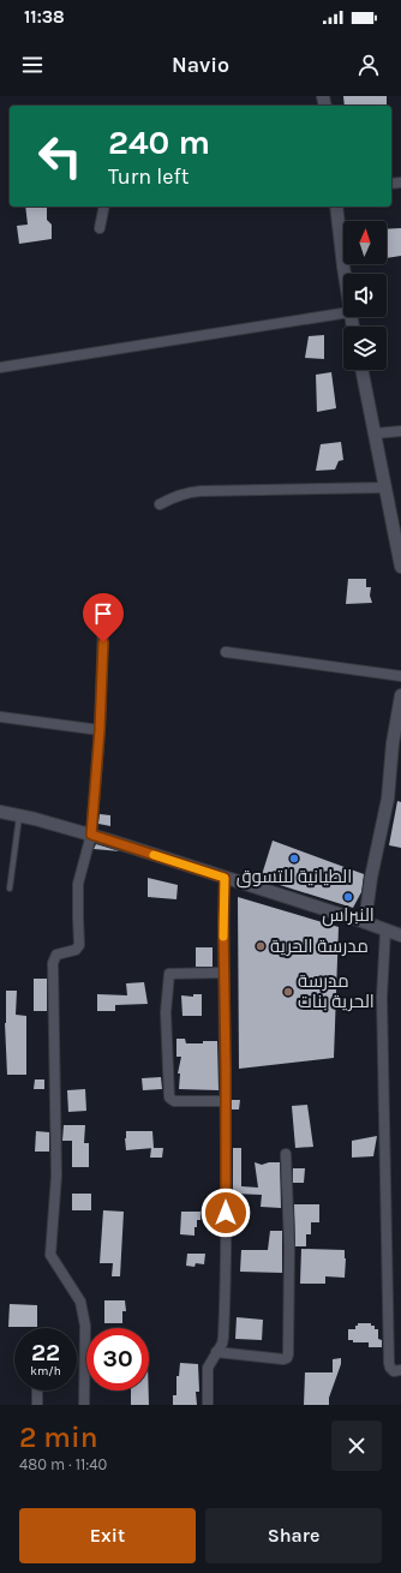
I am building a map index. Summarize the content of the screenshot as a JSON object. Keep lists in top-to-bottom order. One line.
{"places":["الطيانية للتسوق","النبراس","مدرسة الحرية","مدرسة الحرية بنات"],"north":"top","page":{"status":"11:38","header":"Navio","turn":["240 m","Turn left"],"speed":"22 km/h","limit":"30","heading":["2 min","480 m · 11:40"],"buttons":["Exit","Share"]}}
